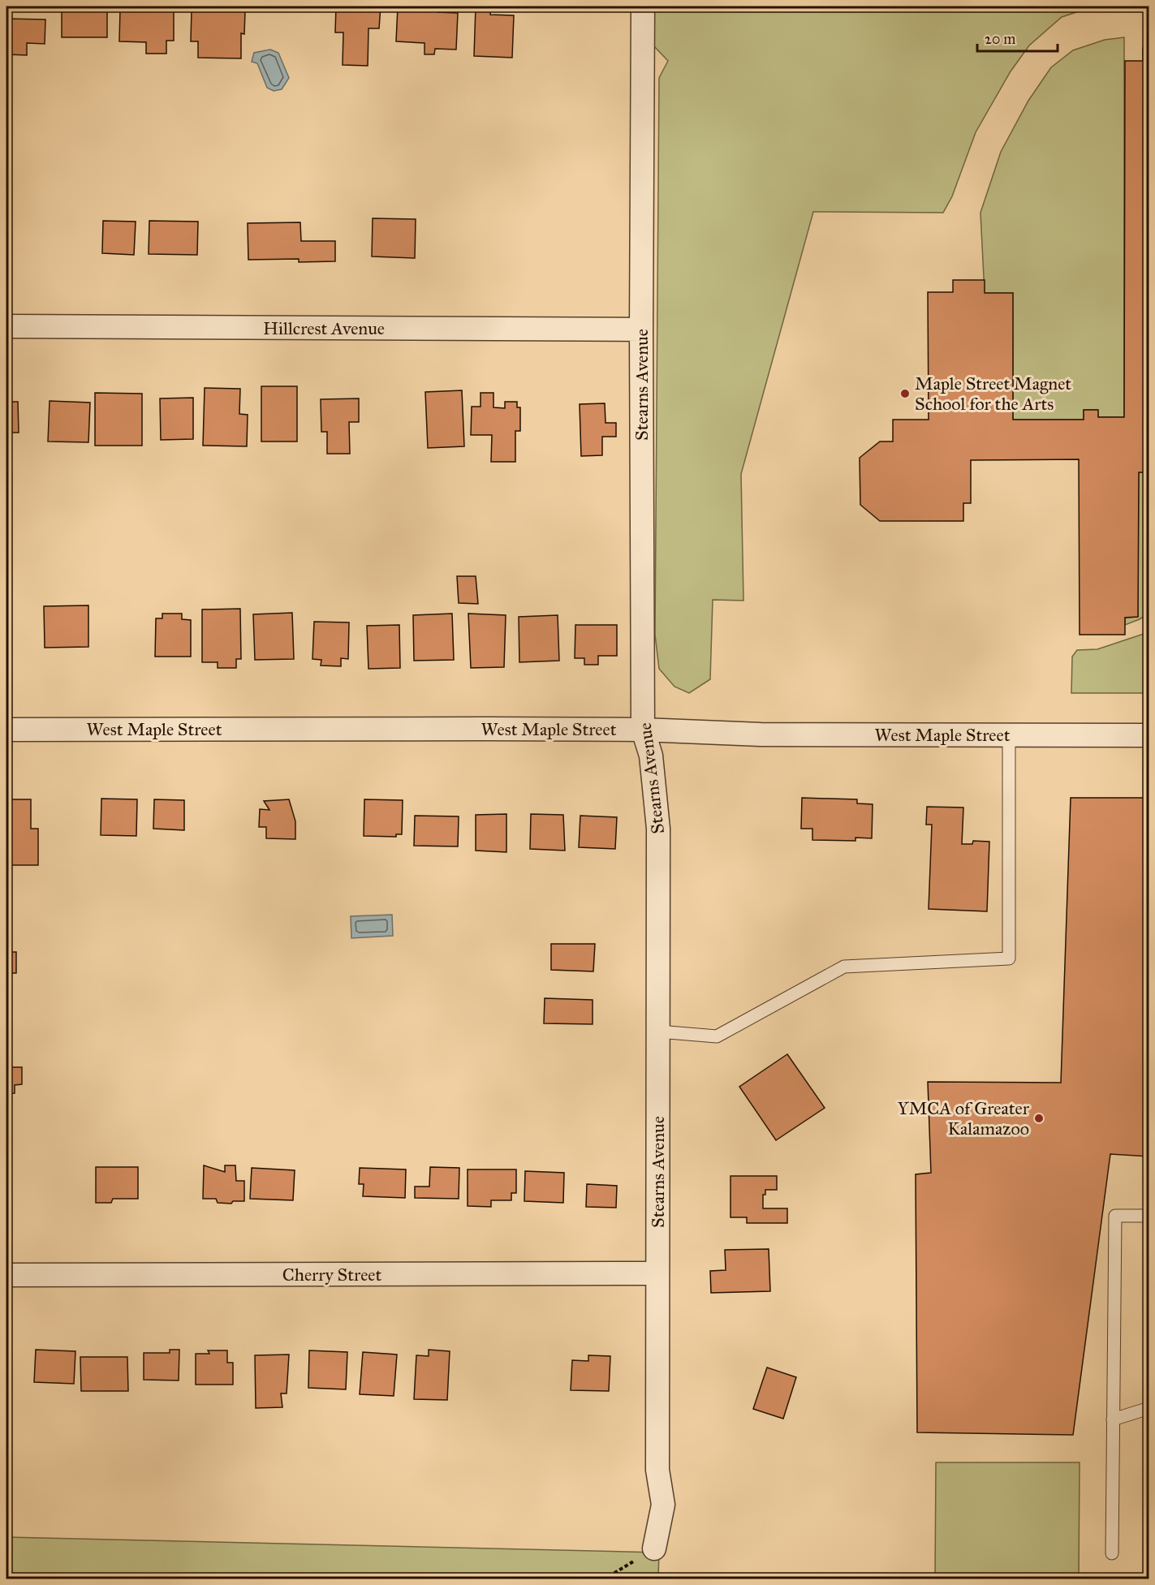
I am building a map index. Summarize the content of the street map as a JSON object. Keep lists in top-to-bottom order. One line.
{"streets":{"street":["Hillcrest Avenue","Stearns Avenue","West Maple Street","Cherry Street"]},"crossings":[["Hillcrest Avenue","Stearns Avenue"],["Stearns Avenue","West Maple Street"],["Stearns Avenue","Cherry Street"]],"places":["Maple Street Magnet School for the Arts","YMCA of Greater Kalamazoo"],"scale_bar":"20 m"}
